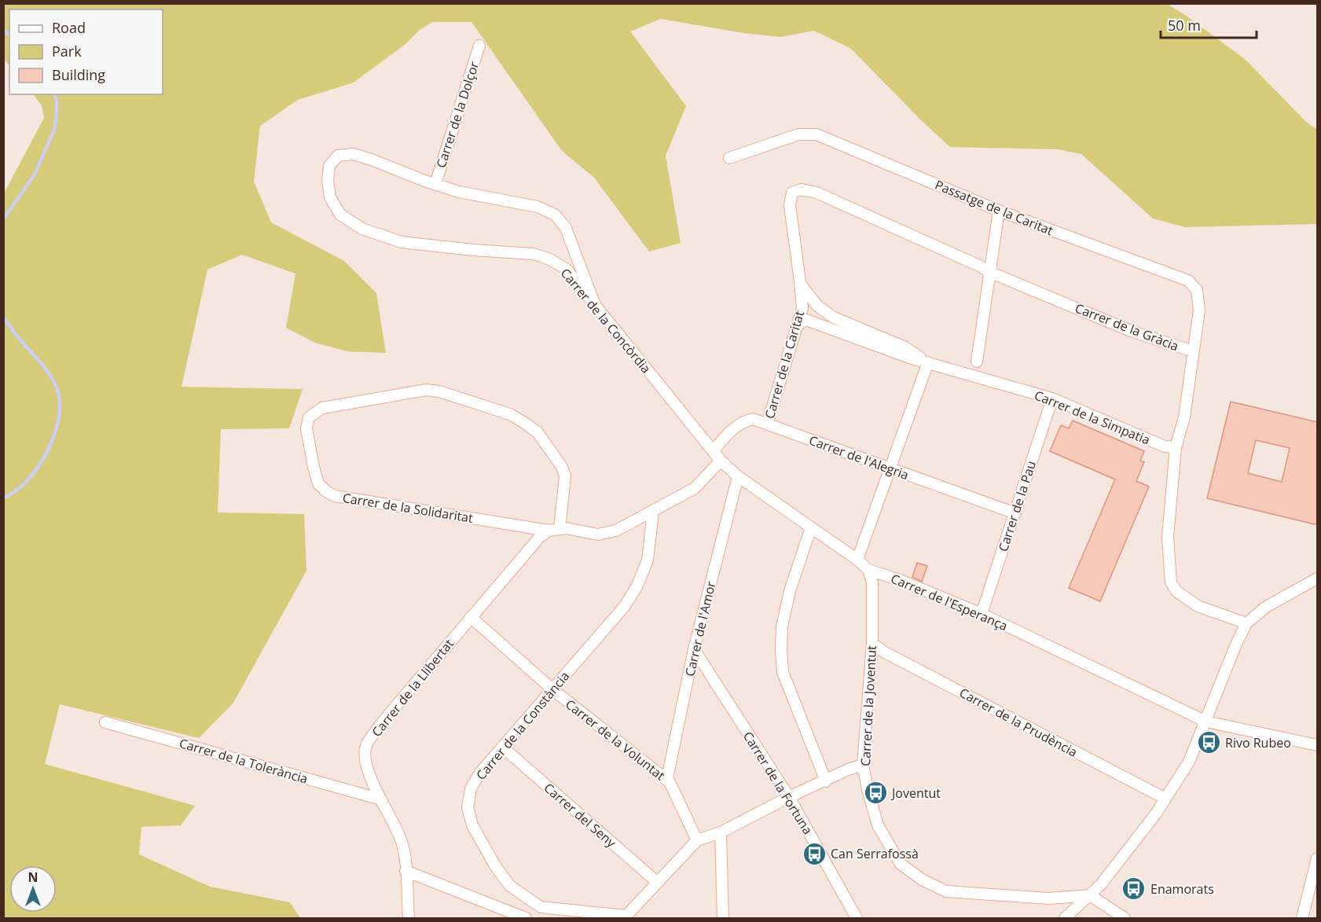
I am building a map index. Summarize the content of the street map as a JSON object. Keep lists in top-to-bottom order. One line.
{"streets":{"street":["Carrer de la Dolçor","Passatge de la Caritat","Carrer de la Concòrdia","Carrer de la Gràcia","Carrer de la Caritat","Carrer de la Simpatia","Carrer de l'Alegria","Carrer de la Pau","Carrer de la Solidaritat","Carrer de l'Esperança","Carrer de l'Amor","Carrer de la Llibertat","Carrer de la Joventut","Carrer de la Prudència","Carrer de la Constància","Carrer de la Voluntat","Carrer de la Tolerància","Carrer de la Fortuna","Carrer del Seny"]},"crossings":[["Carrer de la Dolçor","Carrer de la Concòrdia"],["Passatge de la Caritat","Carrer de la Gràcia"],["Carrer de la Concòrdia","Carrer de l'Alegria"],["Carrer de la Concòrdia","Carrer de l'Esperança"],["Carrer de la Gràcia","Carrer de la Caritat"],["Carrer de la Gràcia","Carrer de la Simpatia"],["Carrer de la Caritat","Carrer de la Simpatia"],["Carrer de la Caritat","Carrer de l'Alegria"],["Carrer de la Simpatia","Carrer de la Pau"],["Carrer de l'Alegria","Carrer de la Pau"],["Carrer de l'Alegria","Carrer de l'Esperança"],["Carrer de la Pau","Carrer de l'Esperança"],["Carrer de la Solidaritat","Carrer de l'Esperança"],["Carrer de la Solidaritat","Carrer de la Llibertat"],["Carrer de la Solidaritat","Carrer de la Constància"],["Carrer de l'Esperança","Carrer de l'Amor"],["Carrer de l'Esperança","Carrer de la Joventut"],["Carrer de l'Amor","Carrer de la Voluntat"],["Carrer de l'Amor","Carrer de la Fortuna"],["Carrer de la Llibertat","Carrer de la Voluntat"],["Carrer de la Llibertat","Carrer de la Tolerància"],["Carrer de la Joventut","Carrer de la Prudència"],["Carrer de la Constància","Carrer de la Voluntat"],["Carrer de la Constància","Carrer del Seny"]],"places":{"bus stop":["Rivo Rubeo","Joventut","Can Serrafossà","Enamorats"]},"legend":["Road","Park","Building"],"scale_bar":"50 m","north":"top"}
